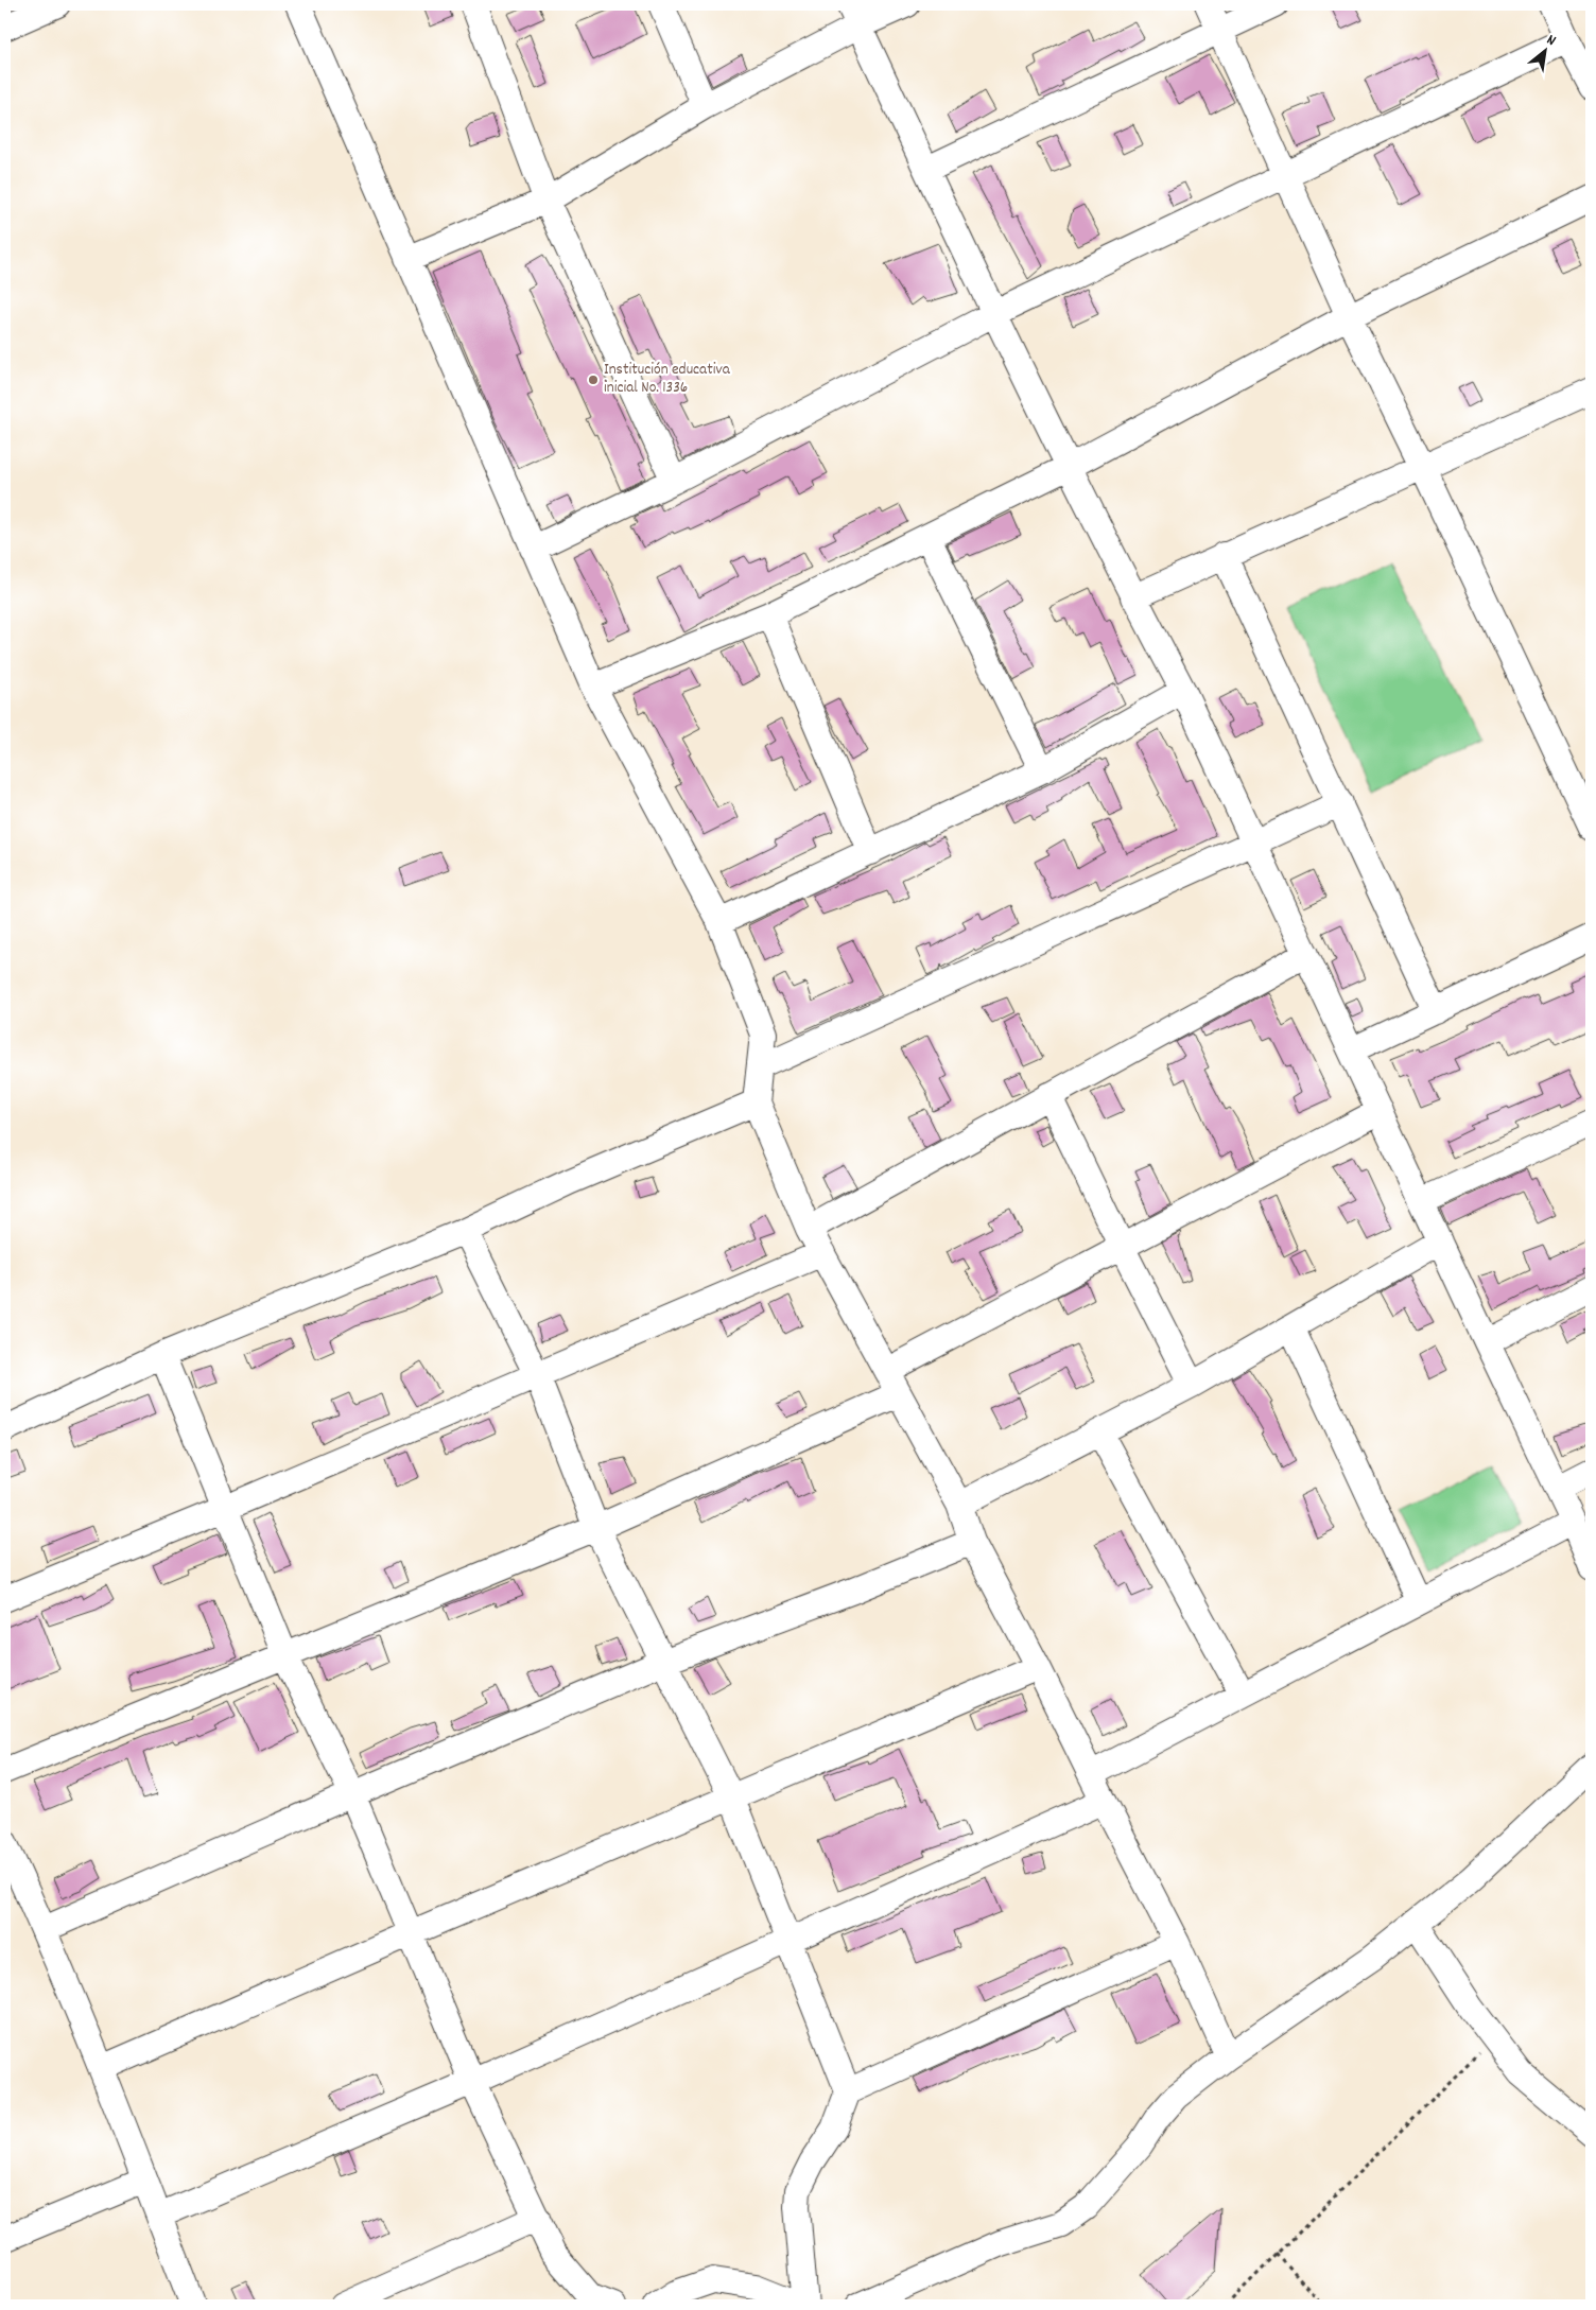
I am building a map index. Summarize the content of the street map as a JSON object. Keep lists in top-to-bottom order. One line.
{"places":["Institución educativa inicial No. 1336"],"north":"top right"}
